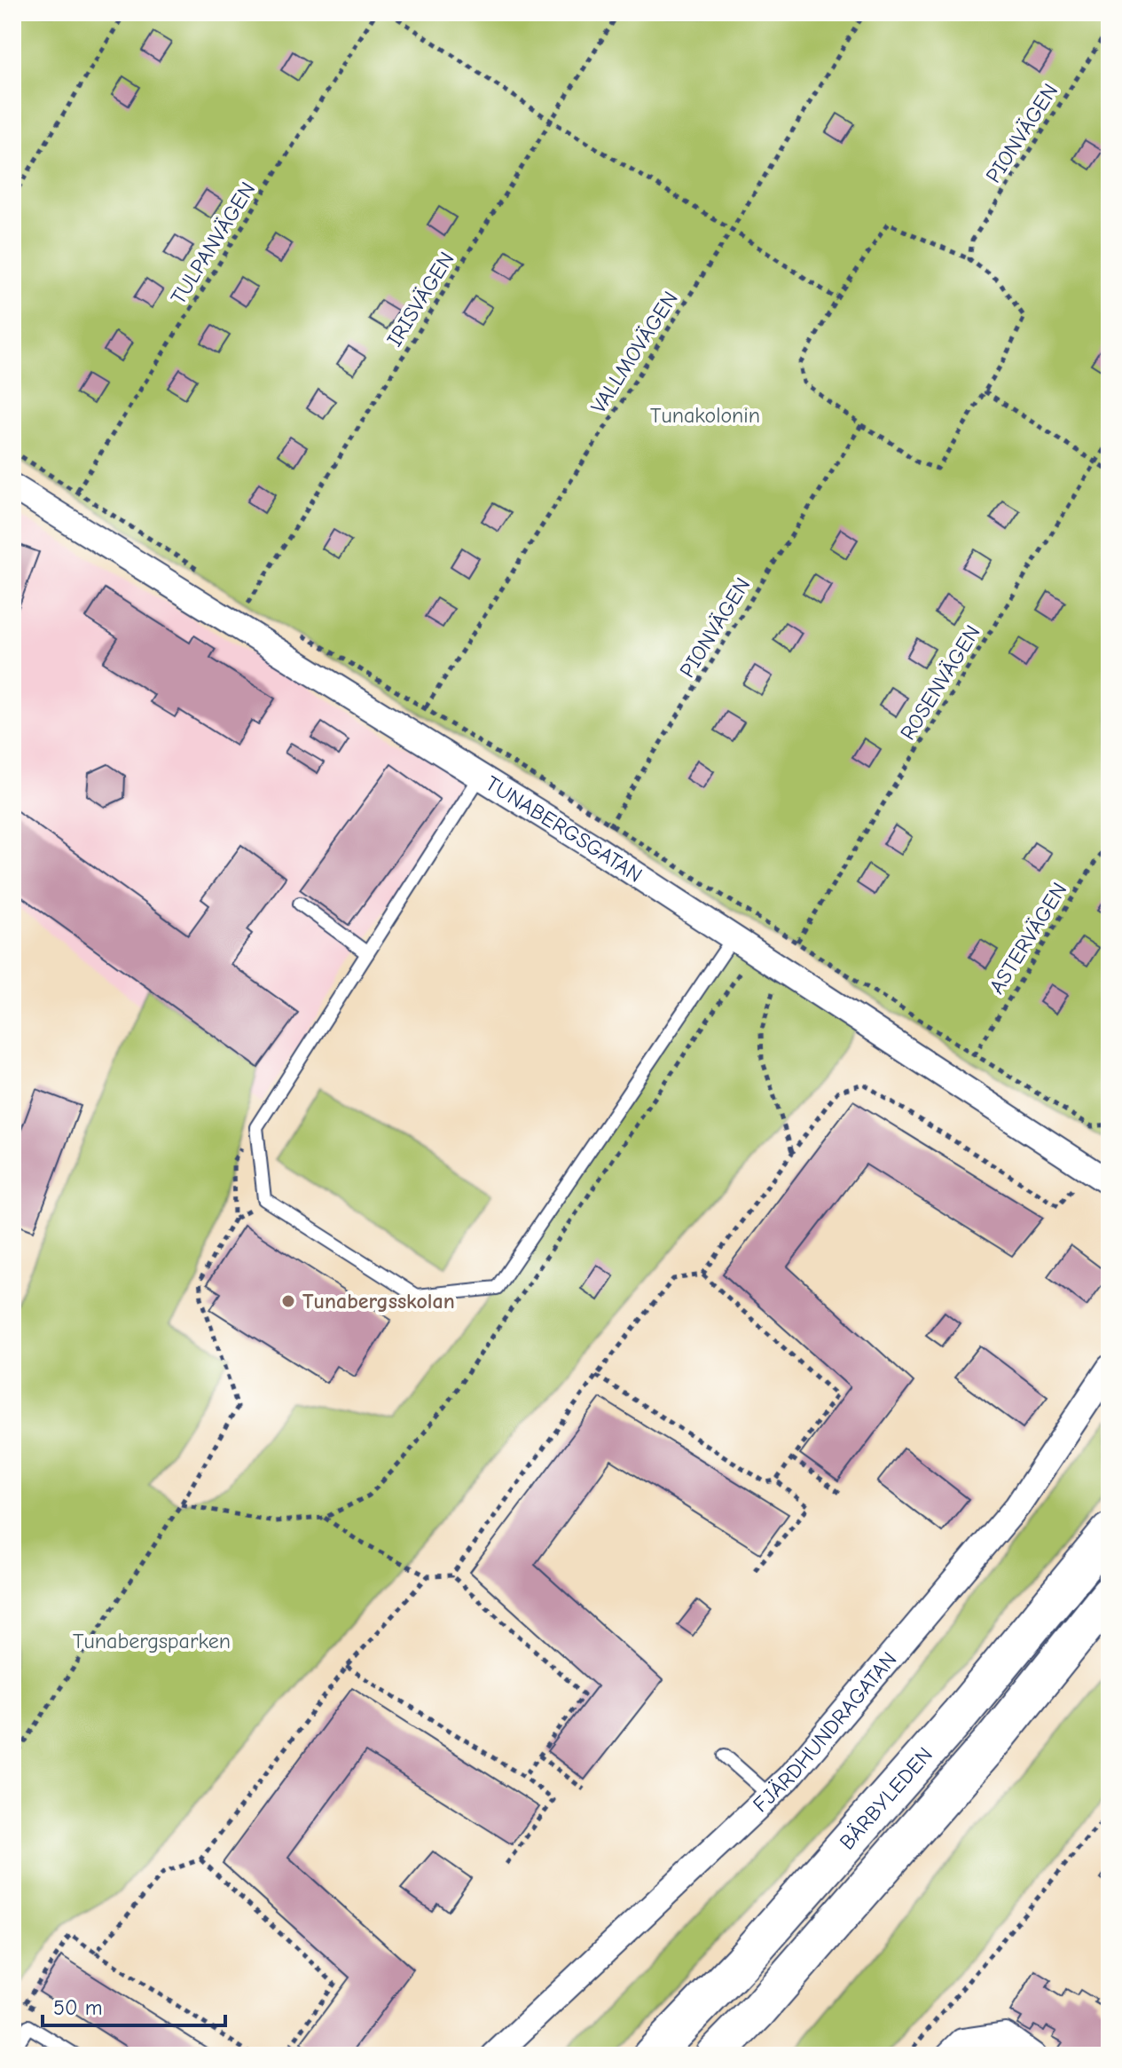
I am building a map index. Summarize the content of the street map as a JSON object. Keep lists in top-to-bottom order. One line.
{"streets":{"main road":["BÄRBYLEDEN"],"street":["TUNABERGSGATAN","FJÄRDHUNDRAGATAN"],"path":["PIONVÄGEN","TULPANVÄGEN","IRISVÄGEN","VALLMOVÄGEN","ROSENVÄGEN","ASTERVÄGEN"]},"crossings":[["PIONVÄGEN","TUNABERGSGATAN"]],"parks":["Tunakolonin","Tunabergsparken"],"places":["Tunabergsskolan"],"scale_bar":"50 m"}
